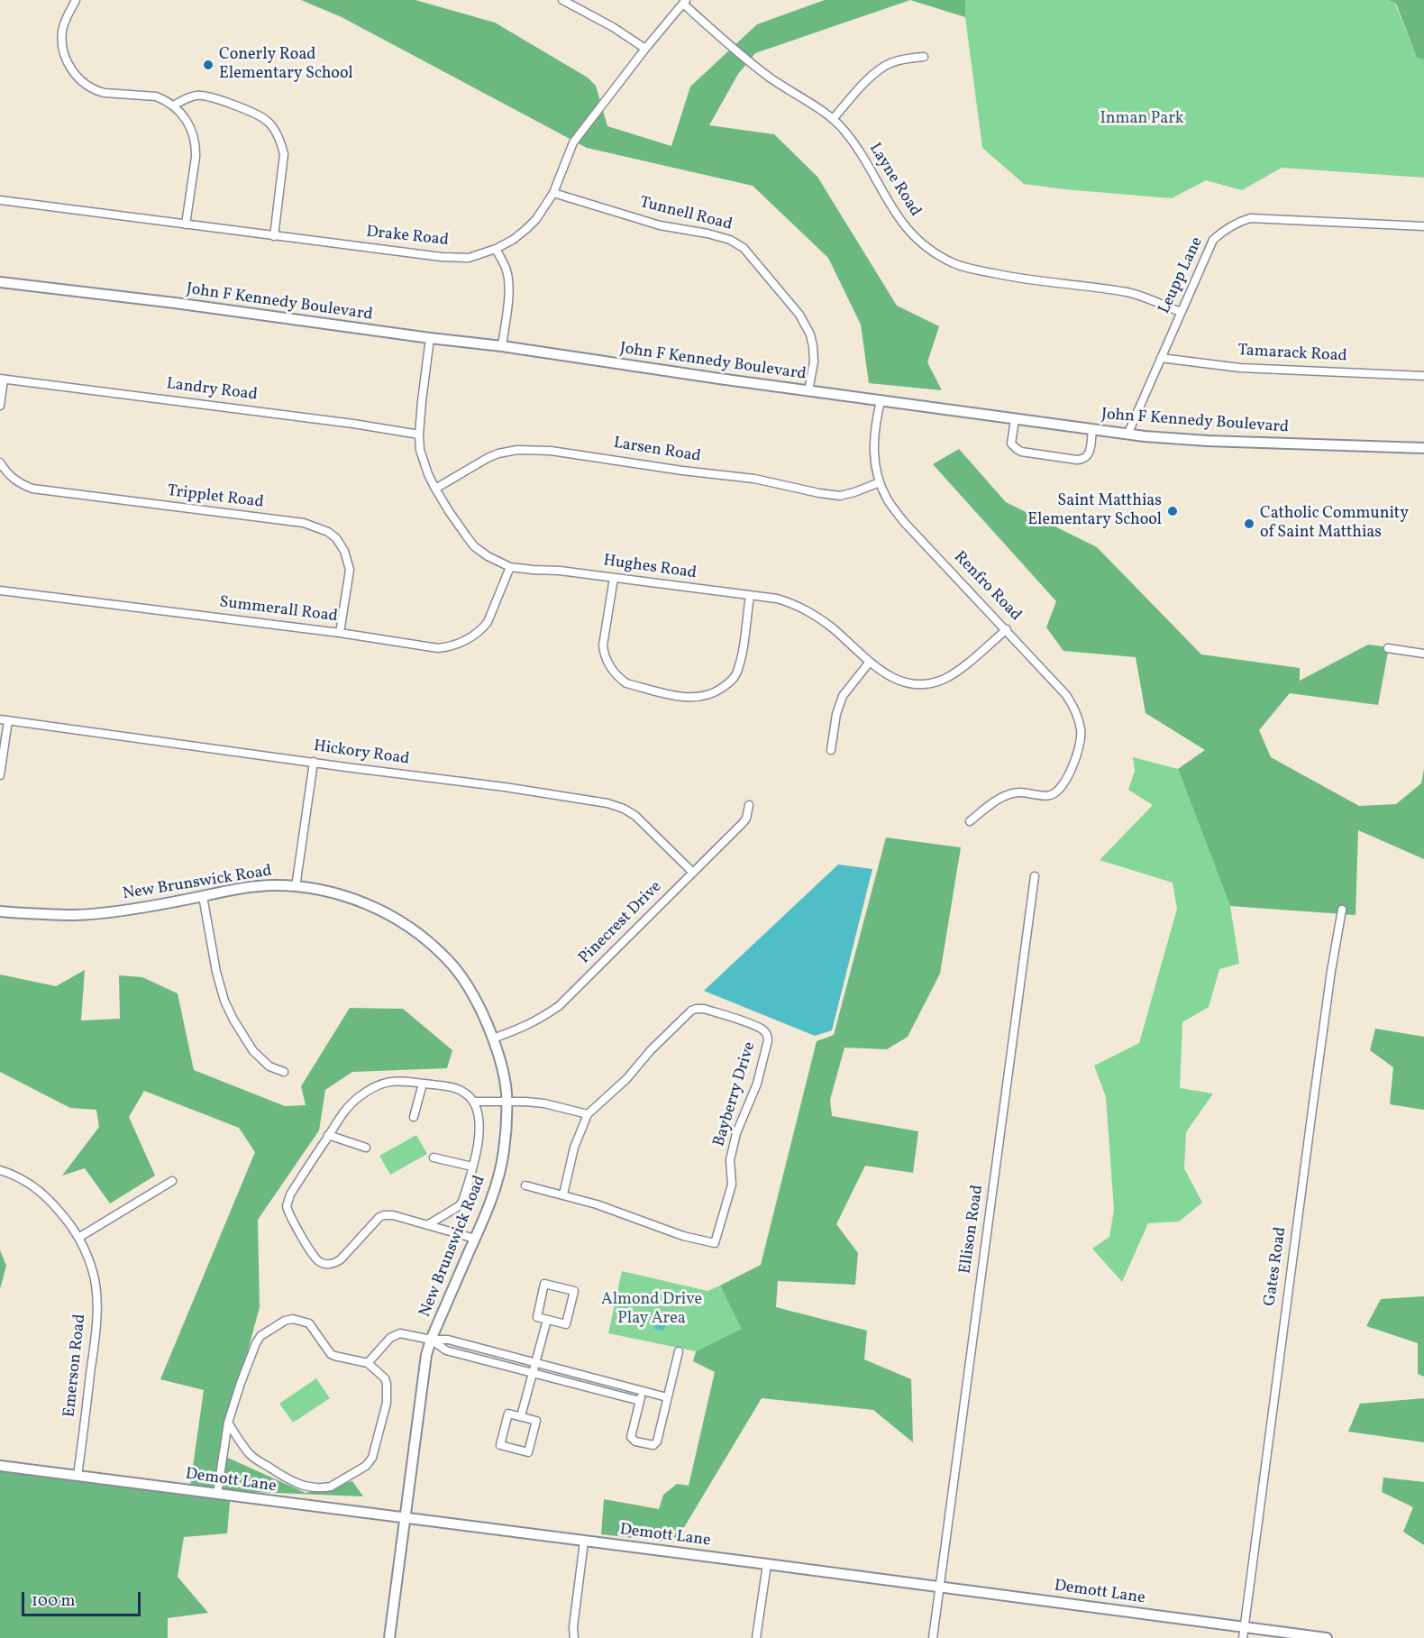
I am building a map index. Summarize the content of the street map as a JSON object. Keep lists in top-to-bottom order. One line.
{"streets":{"street":["Layne Road","Tunnell Road","Drake Road","Leupp Lane","John F Kennedy Boulevard","Tamarack Road","Landry Road","Larsen Road","Tripplet Road","Hughes Road","Renfro Road","Summerall Road","Hickory Road","New Brunswick Road","Pinecrest Drive","Bayberry Drive","Ellison Road","Gates Road","Emerson Road","Demott Lane"]},"crossings":[["Layne Road","Drake Road"],["Layne Road","Leupp Lane"],["Tunnell Road","Drake Road"],["Tunnell Road","John F Kennedy Boulevard"],["Leupp Lane","John F Kennedy Boulevard"],["Leupp Lane","Tamarack Road"],["John F Kennedy Boulevard","Hughes Road"],["John F Kennedy Boulevard","Renfro Road"],["Landry Road","Hughes Road"],["Larsen Road","Hughes Road"],["Larsen Road","Renfro Road"],["Tripplet Road","Summerall Road"],["Hughes Road","Renfro Road"],["Hughes Road","Summerall Road"],["Hickory Road","Pinecrest Drive"],["New Brunswick Road","Pinecrest Drive"],["New Brunswick Road","Demott Lane"],["Ellison Road","Demott Lane"],["Gates Road","Demott Lane"],["Emerson Road","Demott Lane"]],"parks":["Inman Park","Almond Drive Play Area"],"places":["Conerly Road Elementary School","Saint Matthias Elementary School","Catholic Community of Saint Matthias"],"scale_bar":"100 m"}
